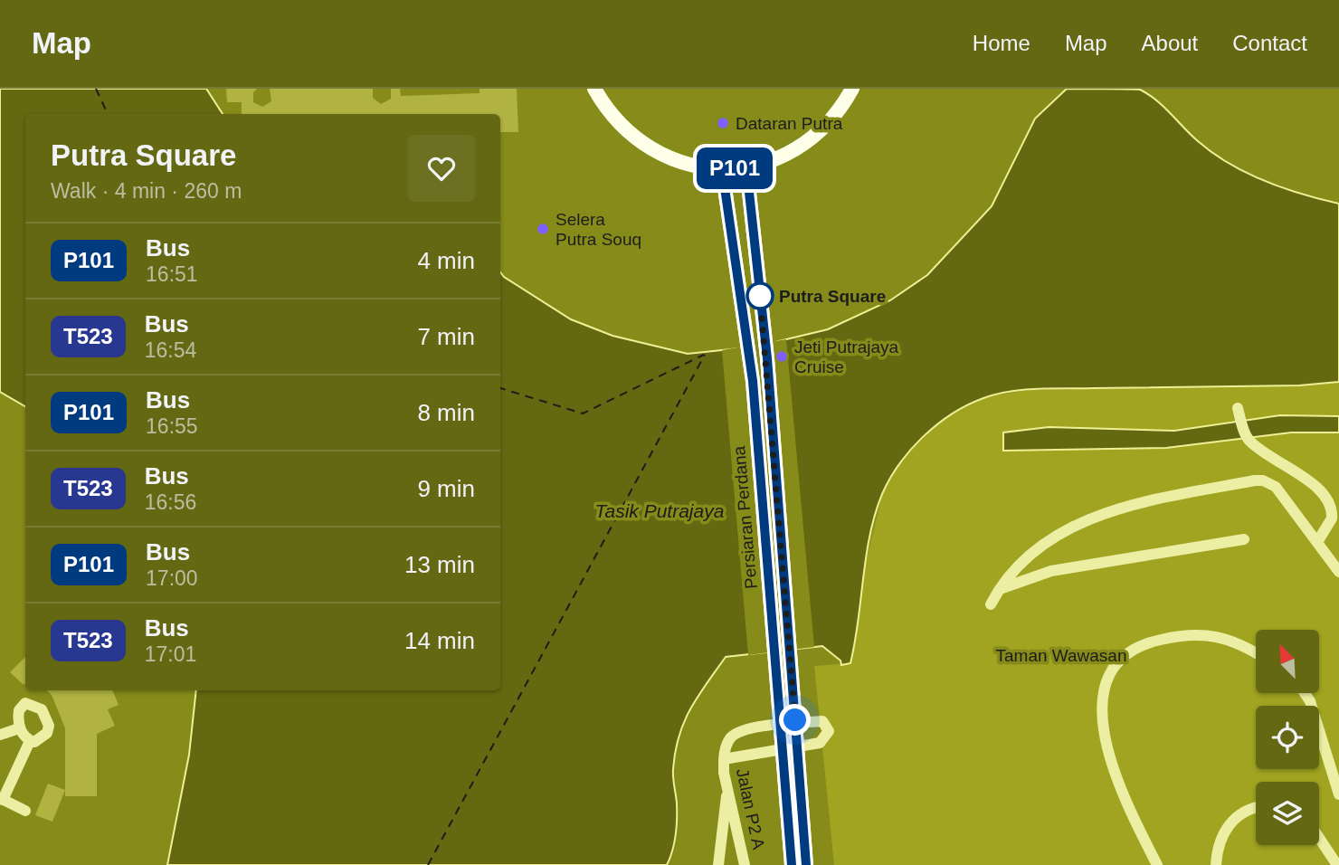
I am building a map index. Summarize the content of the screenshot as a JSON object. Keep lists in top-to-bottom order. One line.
{"streets":{"main road":["Persiaran Perdana"],"street":["Jalan P2 A"]},"water":["Tasik Putrajaya"],"parks":["Taman Wawasan"],"places":["Dataran Putra","Selera Putra Souq","Putra Square","Jeti Putrajaya Cruise"],"lines":["bus line P101"],"north":"top left","page":{"header":"Map","nav":["Home","Map","About","Contact"],"on_map":"P101","heading":["Putra Square","Walk · 4 min · 260 m"],"list":[{"mark":"P101","name":"Bus","note":"16:51","value":"4 min"},{"mark":"T523","name":"Bus","note":"16:54","value":"7 min"},{"mark":"P101","name":"Bus","note":"16:55","value":"8 min"},{"mark":"T523","name":"Bus","note":"16:56","value":"9 min"},{"mark":"P101","name":"Bus","note":"17:00","value":"13 min"},{"mark":"T523","name":"Bus","note":"17:01","value":"14 min"}]}}
